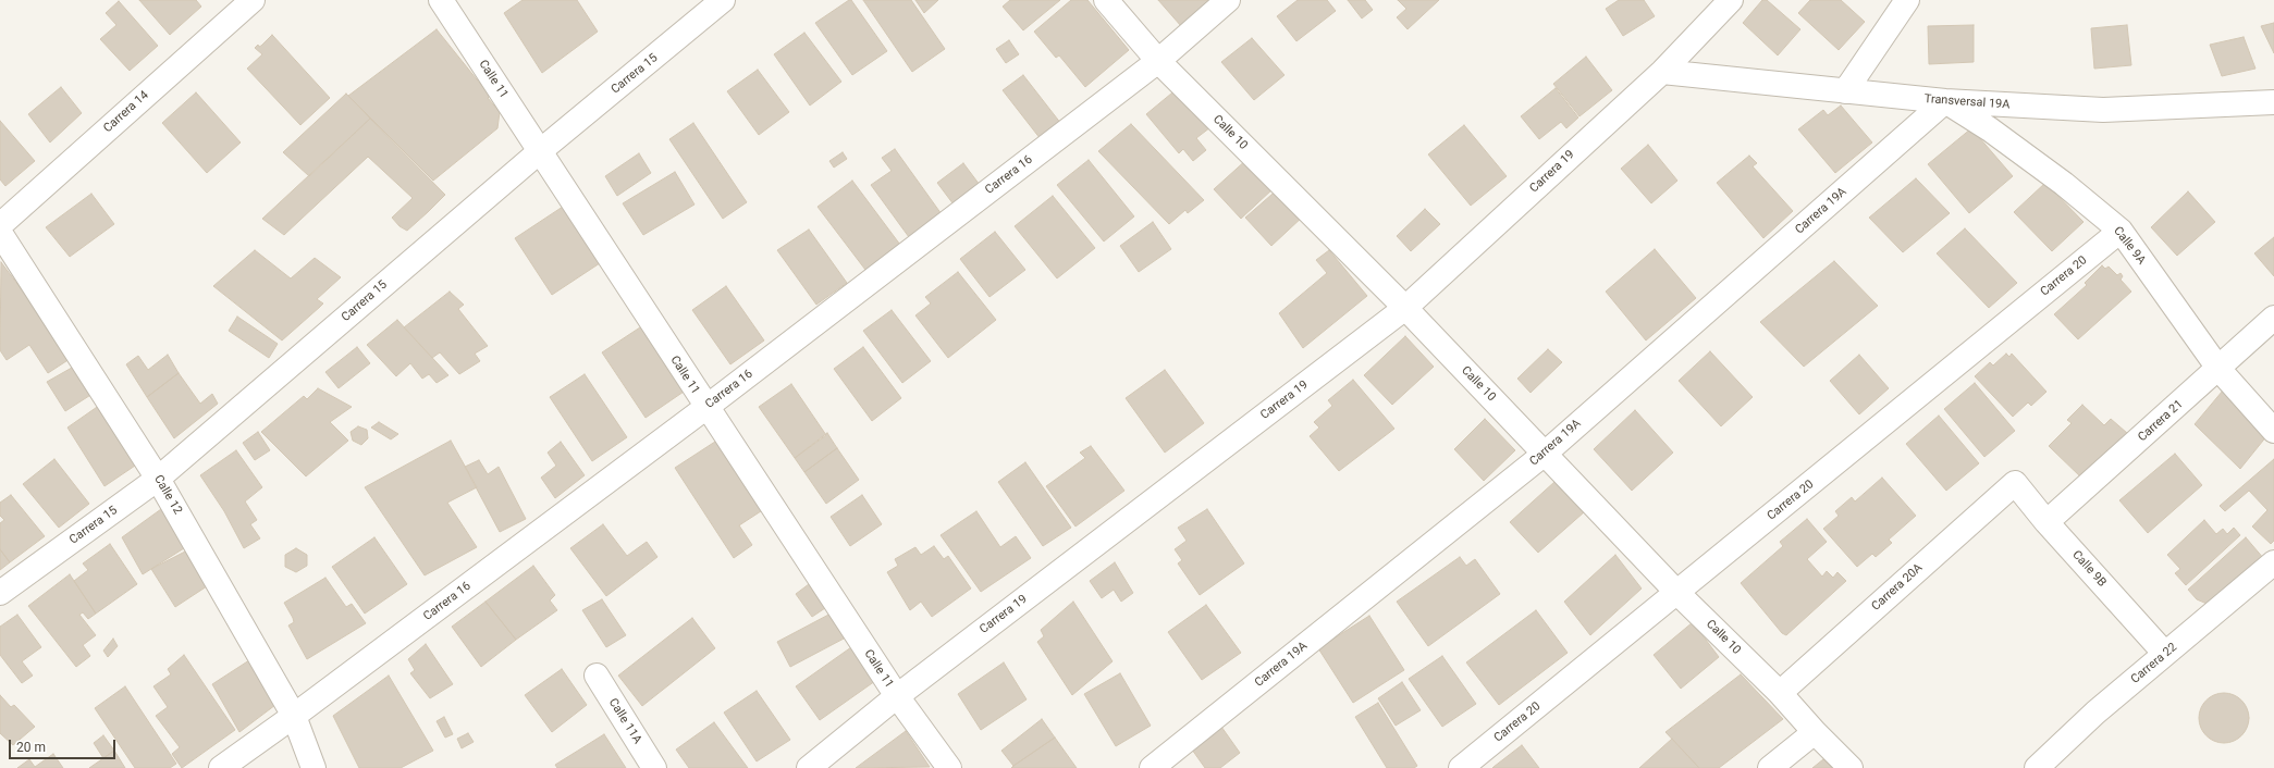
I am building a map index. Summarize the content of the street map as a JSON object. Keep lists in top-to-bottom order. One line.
{"streets":{"street":["Carrera 15","Calle 11","Transversal 19A","Carrera 14","Calle 10","Carrera 19","Carrera 16","Carrera 19A","Calle 9A","Carrera 20","Carrera 21","Calle 12","Calle 9B","Carrera 20A","Carrera 22","Calle 11A"]},"crossings":[["Carrera 15","Calle 11"],["Carrera 15","Calle 12"],["Calle 11","Carrera 19"],["Calle 11","Carrera 16"],["Transversal 19A","Carrera 19"],["Transversal 19A","Carrera 19A"],["Transversal 19A","Calle 9A"],["Calle 10","Carrera 19"],["Calle 10","Carrera 16"],["Calle 10","Carrera 19A"],["Calle 10","Carrera 20"],["Calle 10","Carrera 20A"],["Carrera 16","Calle 12"],["Carrera 19A","Calle 9A"],["Calle 9A","Carrera 20"],["Calle 9A","Carrera 21"],["Carrera 21","Calle 9B"],["Calle 9B","Carrera 20A"],["Calle 9B","Carrera 22"]],"scale_bar":"20 m"}
